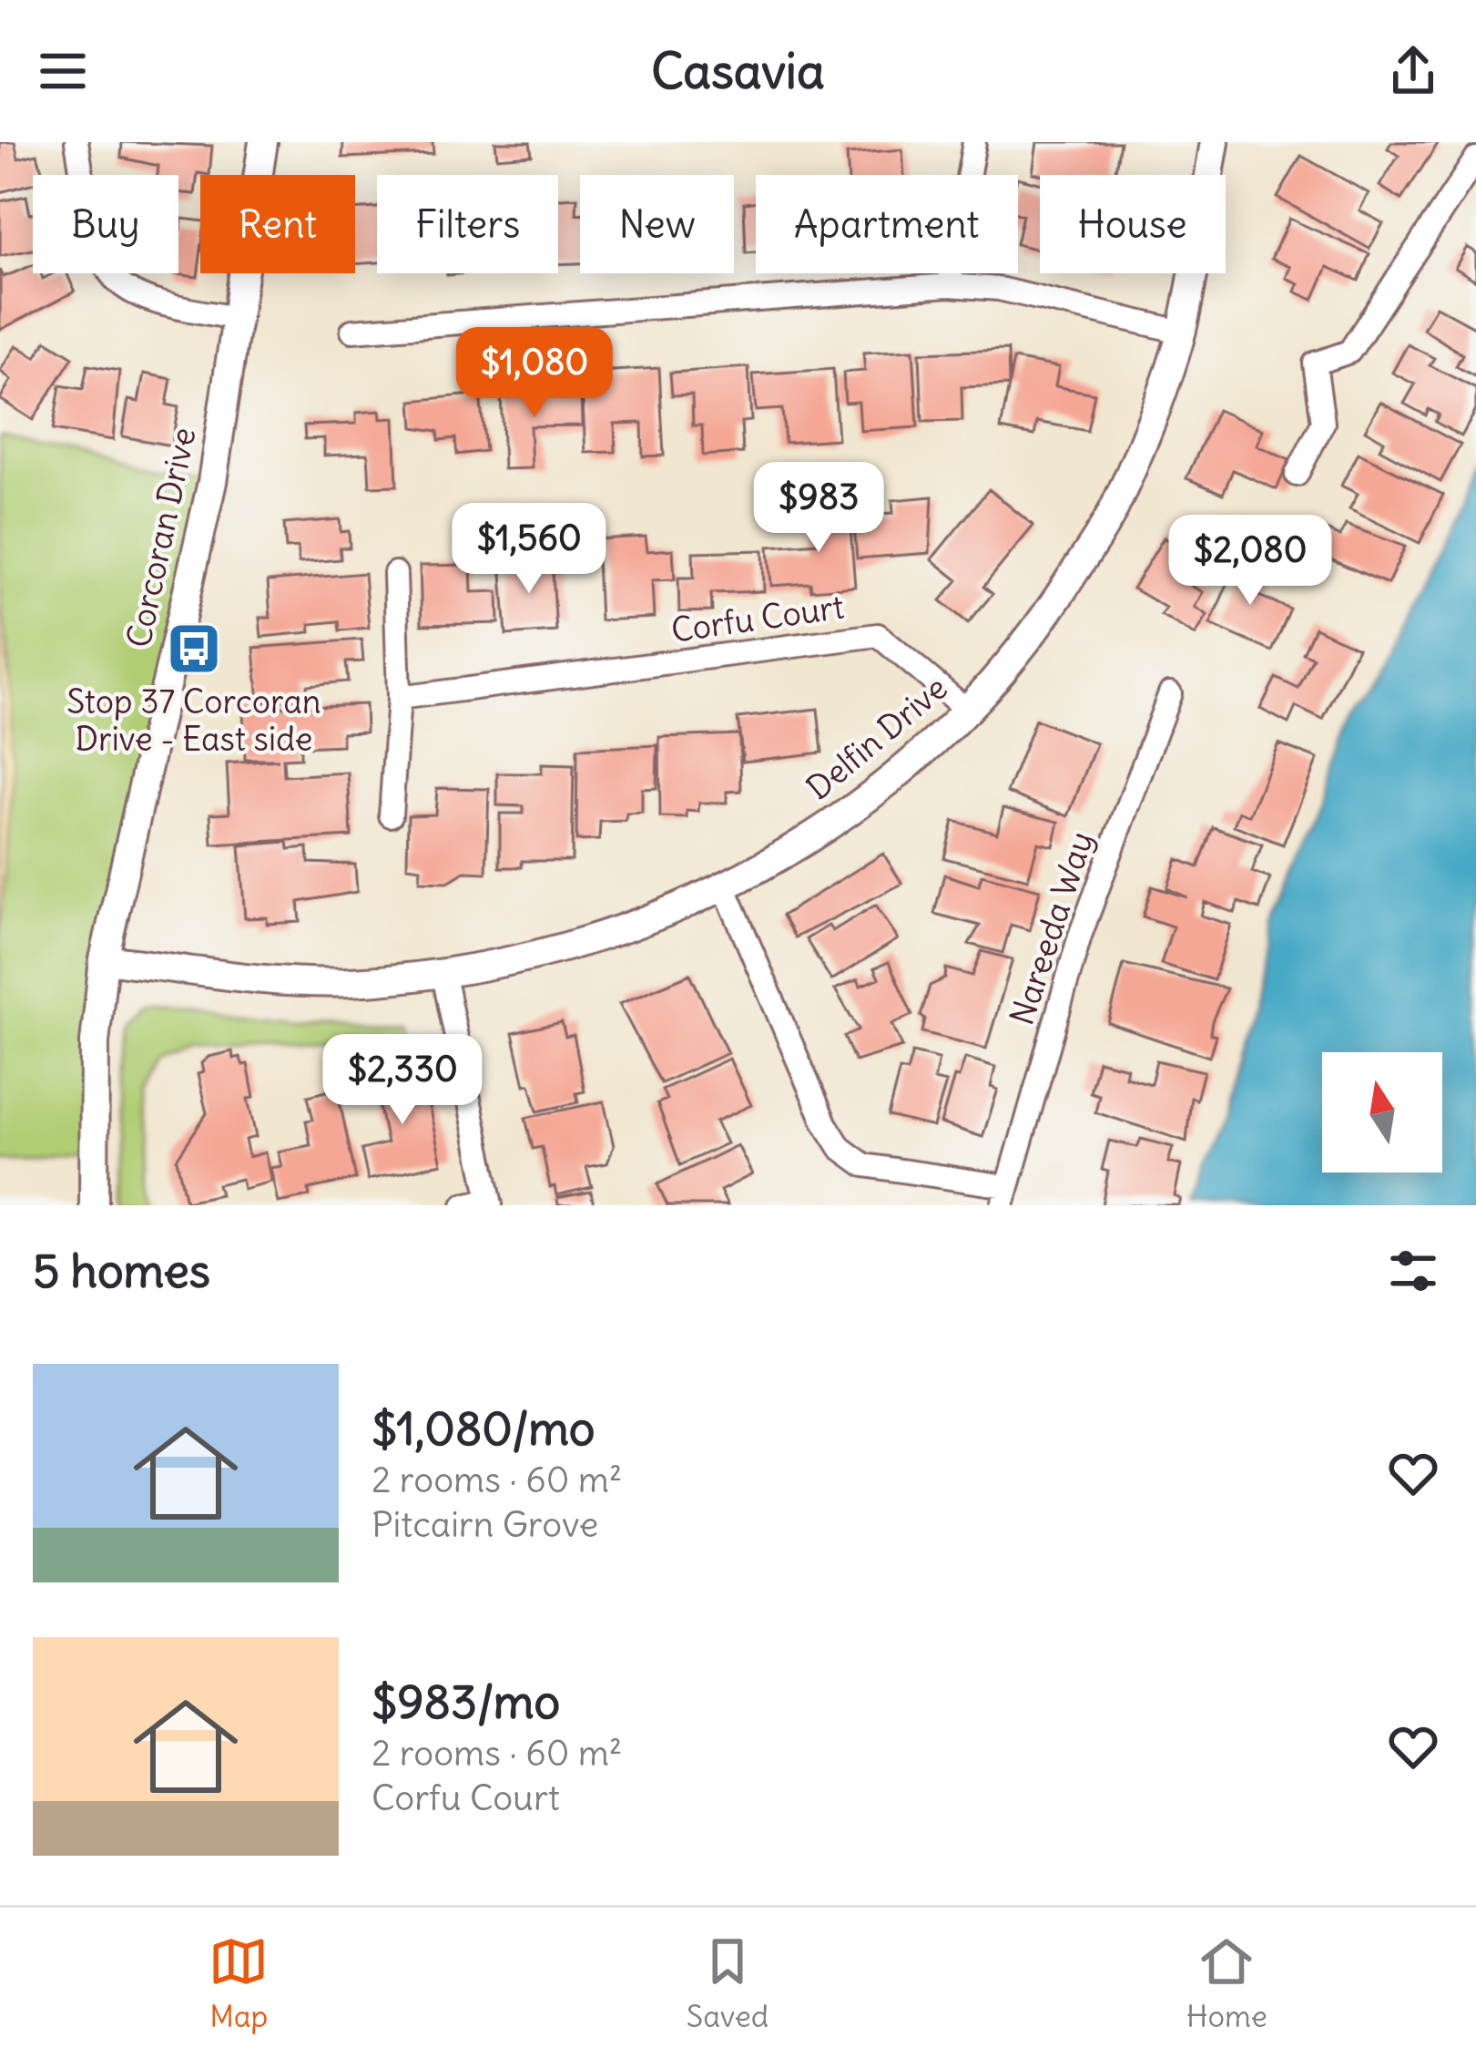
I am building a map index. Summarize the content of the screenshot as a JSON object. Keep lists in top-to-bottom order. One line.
{"streets":{"street":["Corcoran Drive","Corfu Court","Delfin Drive","Nareeda Way"]},"crossings":[["Corcoran Drive","Delfin Drive"],["Corfu Court","Delfin Drive"],["Delfin Drive","Nareeda Way"]],"places":{"bus stop":["Stop 37 Corcoran Drive - East side"]},"north":"top","page":{"header":"Casavia","chip":["Buy","Rent","Filters","New","Apartment","House"],"price":["$1,080","$983","$1,560","$2,080","$2,330"],"heading":"5 homes","list":[{"name":"$1,080/mo","note":"2 rooms · 60 m² · Pitcairn Grove"},{"name":"$983/mo","note":"2 rooms · 60 m² · Corfu Court"}],"tabs":["Map","Saved","Home"]}}
